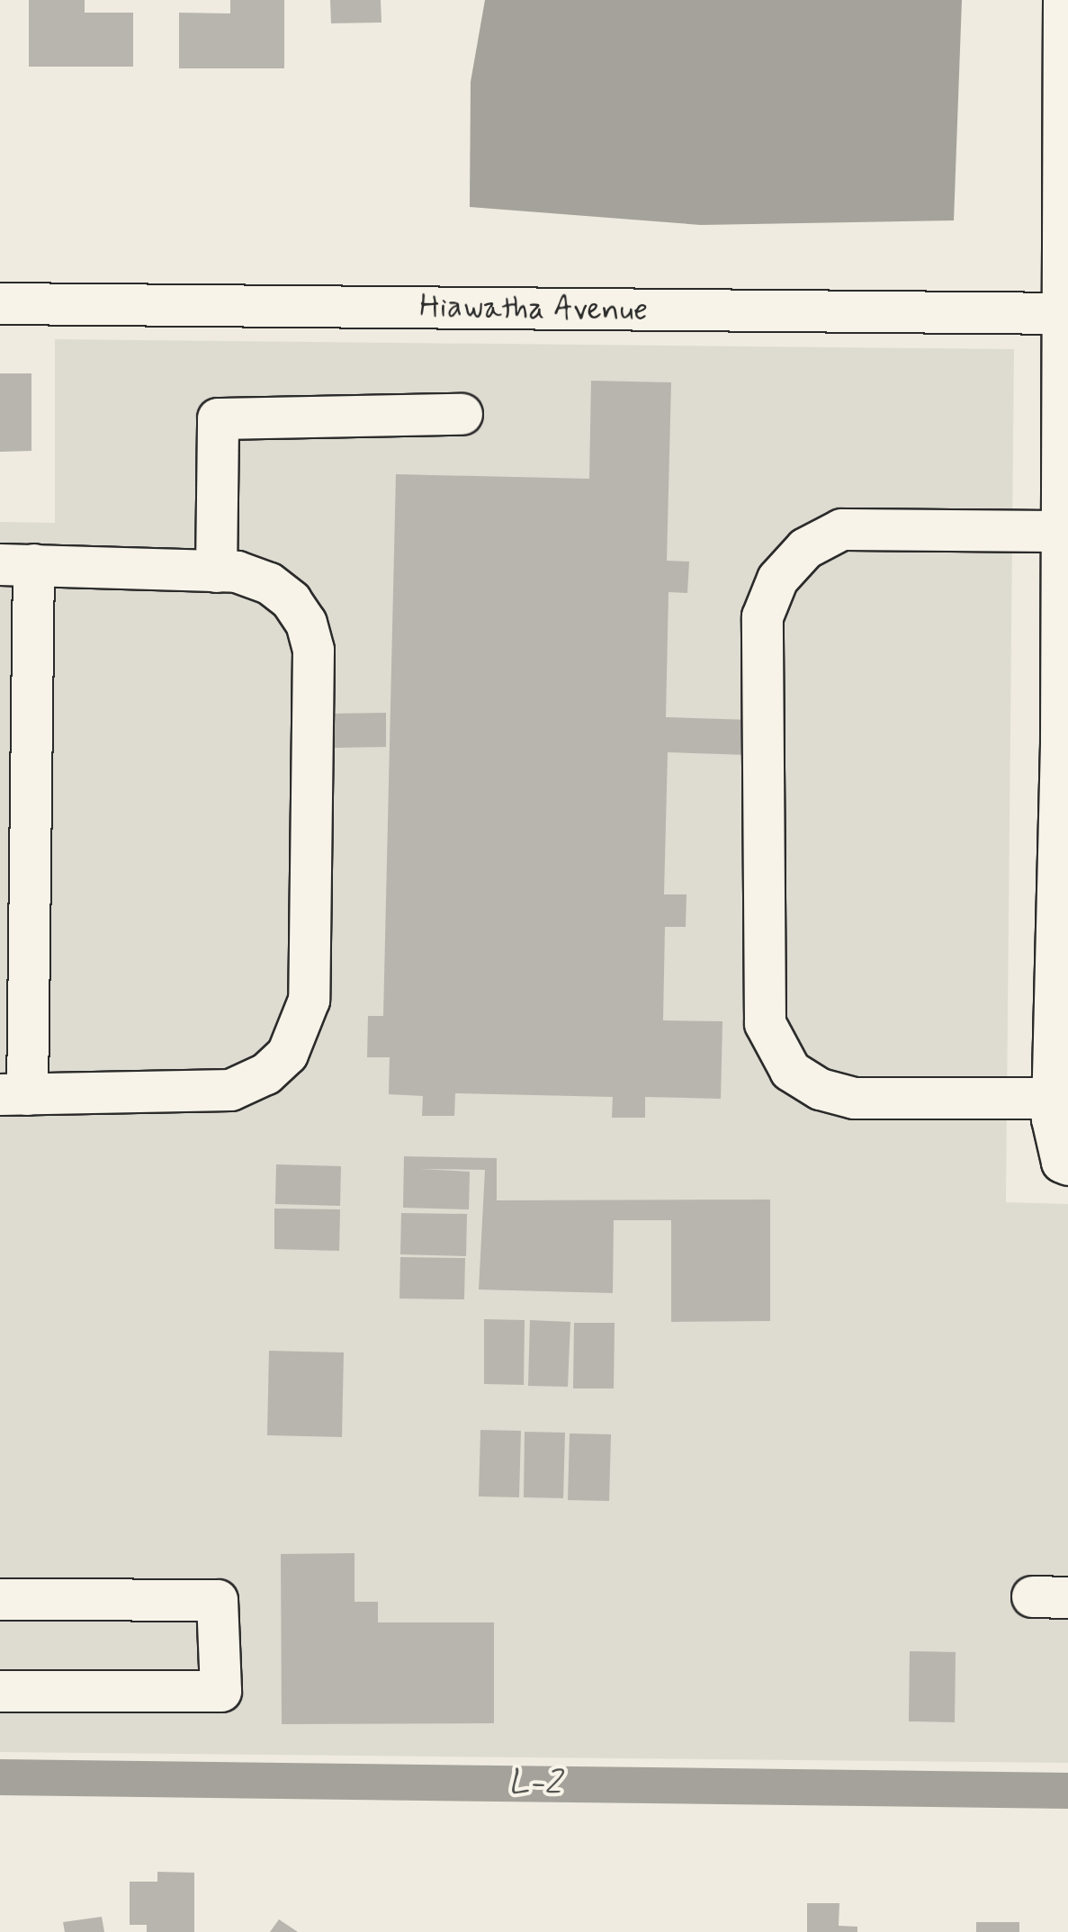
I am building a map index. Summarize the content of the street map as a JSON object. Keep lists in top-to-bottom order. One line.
{"streets":{"street":["Hiawatha Avenue"]},"water":["L-2"]}
